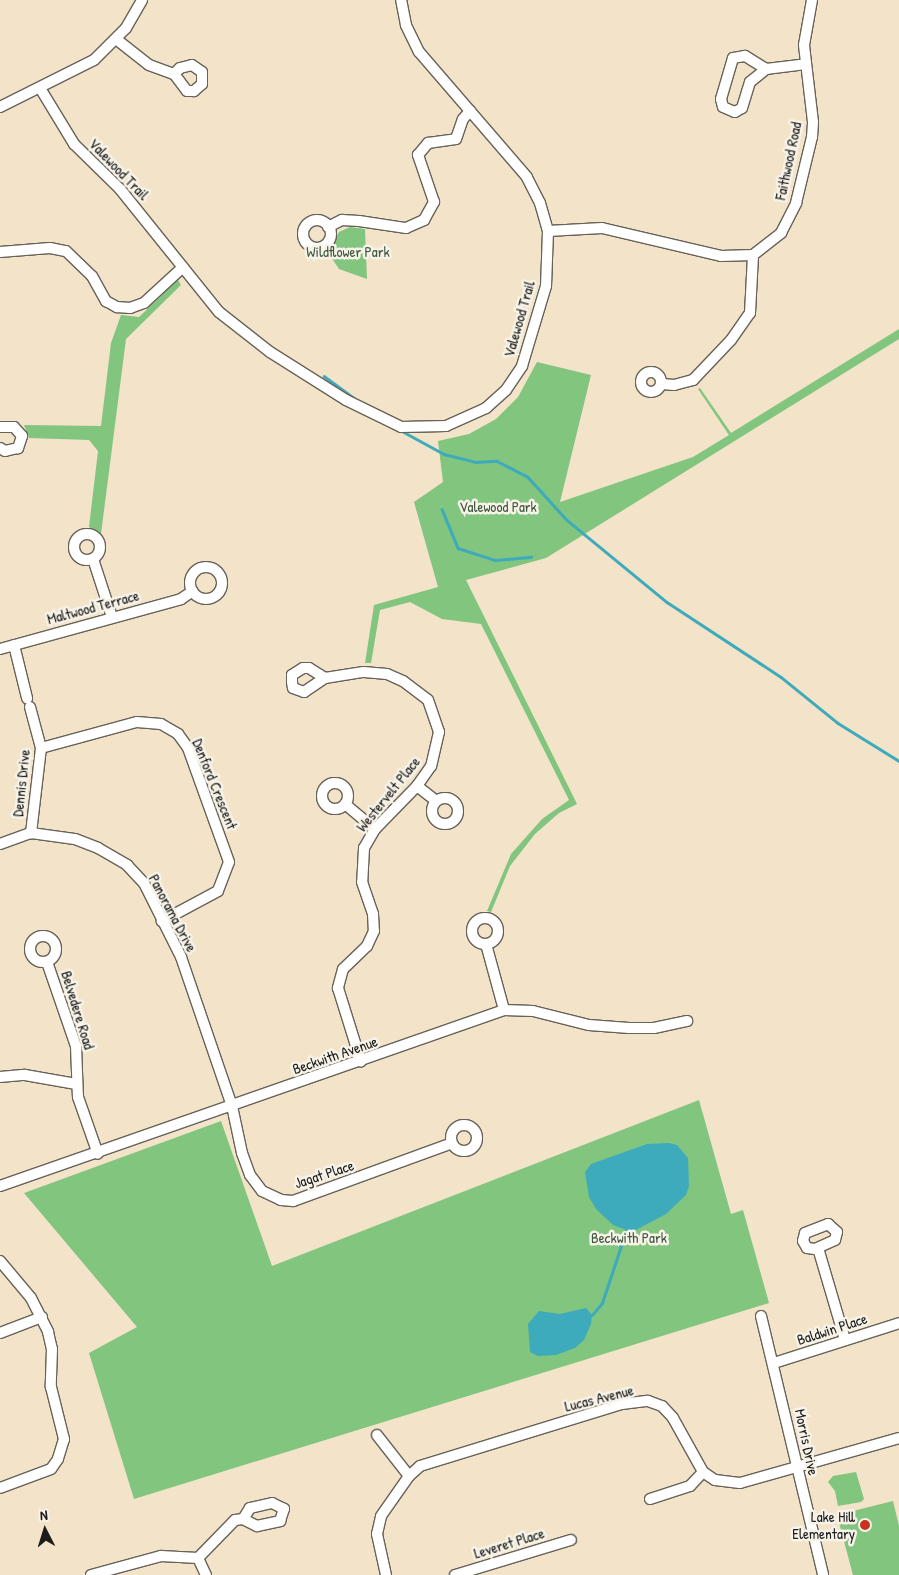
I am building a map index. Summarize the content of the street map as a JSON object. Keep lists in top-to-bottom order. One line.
{"streets":{"street":["Faithwood Road","Valewood Trail","Maltwood Terrace","Dennis Drive","Denford Crescent","Westervelt Place","Panorama Drive","Belvedere Road","Beckwith Avenue","Jagat Place","Baldwin Place","Lucas Avenue","Morris Drive","Leveret Place"]},"crossings":[["Maltwood Terrace","Dennis Drive"],["Dennis Drive","Denford Crescent"],["Dennis Drive","Panorama Drive"],["Denford Crescent","Panorama Drive"],["Westervelt Place","Beckwith Avenue"],["Panorama Drive","Beckwith Avenue"],["Panorama Drive","Jagat Place"],["Belvedere Road","Beckwith Avenue"],["Beckwith Avenue","Jagat Place"],["Baldwin Place","Morris Drive"]],"parks":["Wildflower Park","Valewood Park","Beckwith Park"],"places":["Lake Hill Elementary"],"north":"top"}
